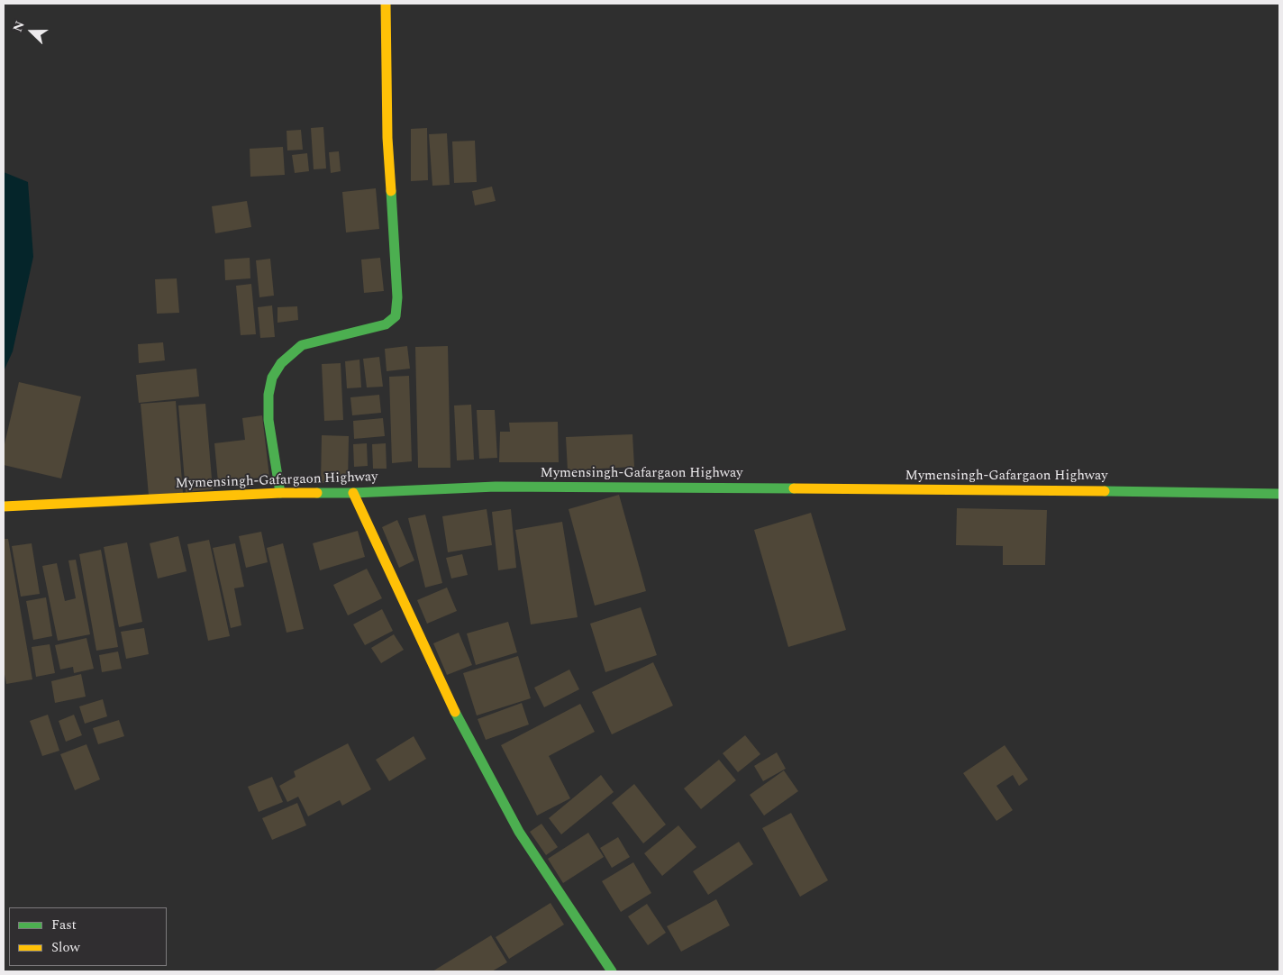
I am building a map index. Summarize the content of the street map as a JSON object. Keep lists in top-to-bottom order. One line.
{"streets":{"main road":["Mymensingh-Gafargaon Highway"]},"legend":["Fast","Slow"],"north":"left"}
